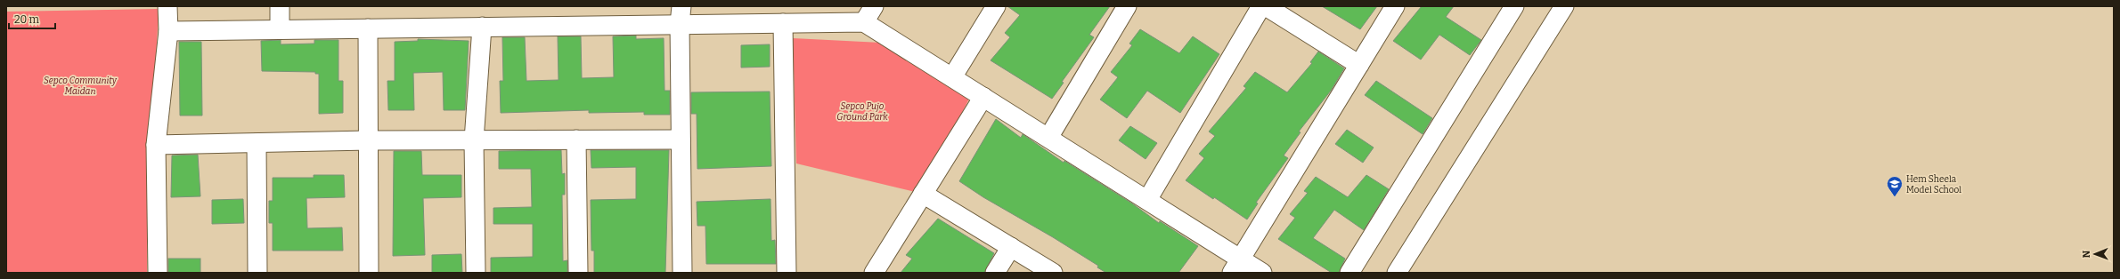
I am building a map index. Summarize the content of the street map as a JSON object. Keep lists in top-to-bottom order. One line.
{"parks":["Sepco Community Maidan","Sepco Pujo Ground Park"],"places":{"school or university":["Hem Sheela Model School"]},"scale_bar":"20 m","north":"left"}
